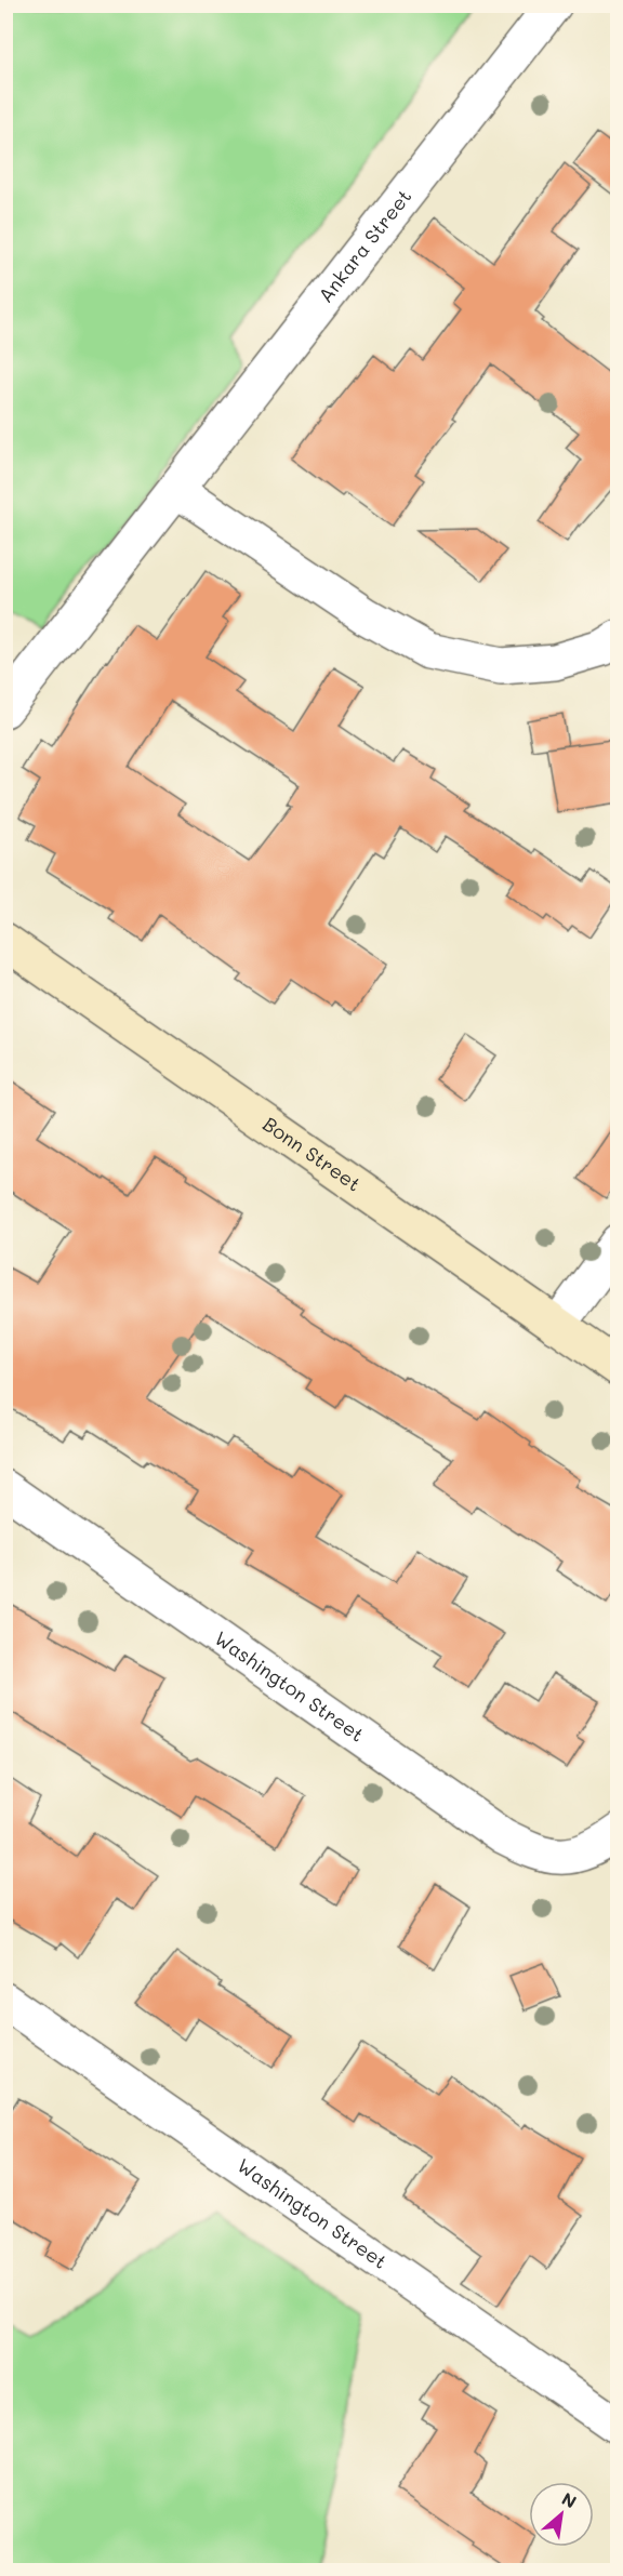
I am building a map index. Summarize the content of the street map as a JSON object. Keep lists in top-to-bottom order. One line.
{"streets":{"street":["Ankara Street","Bonn Street","Washington Street"]},"north":"top right"}
